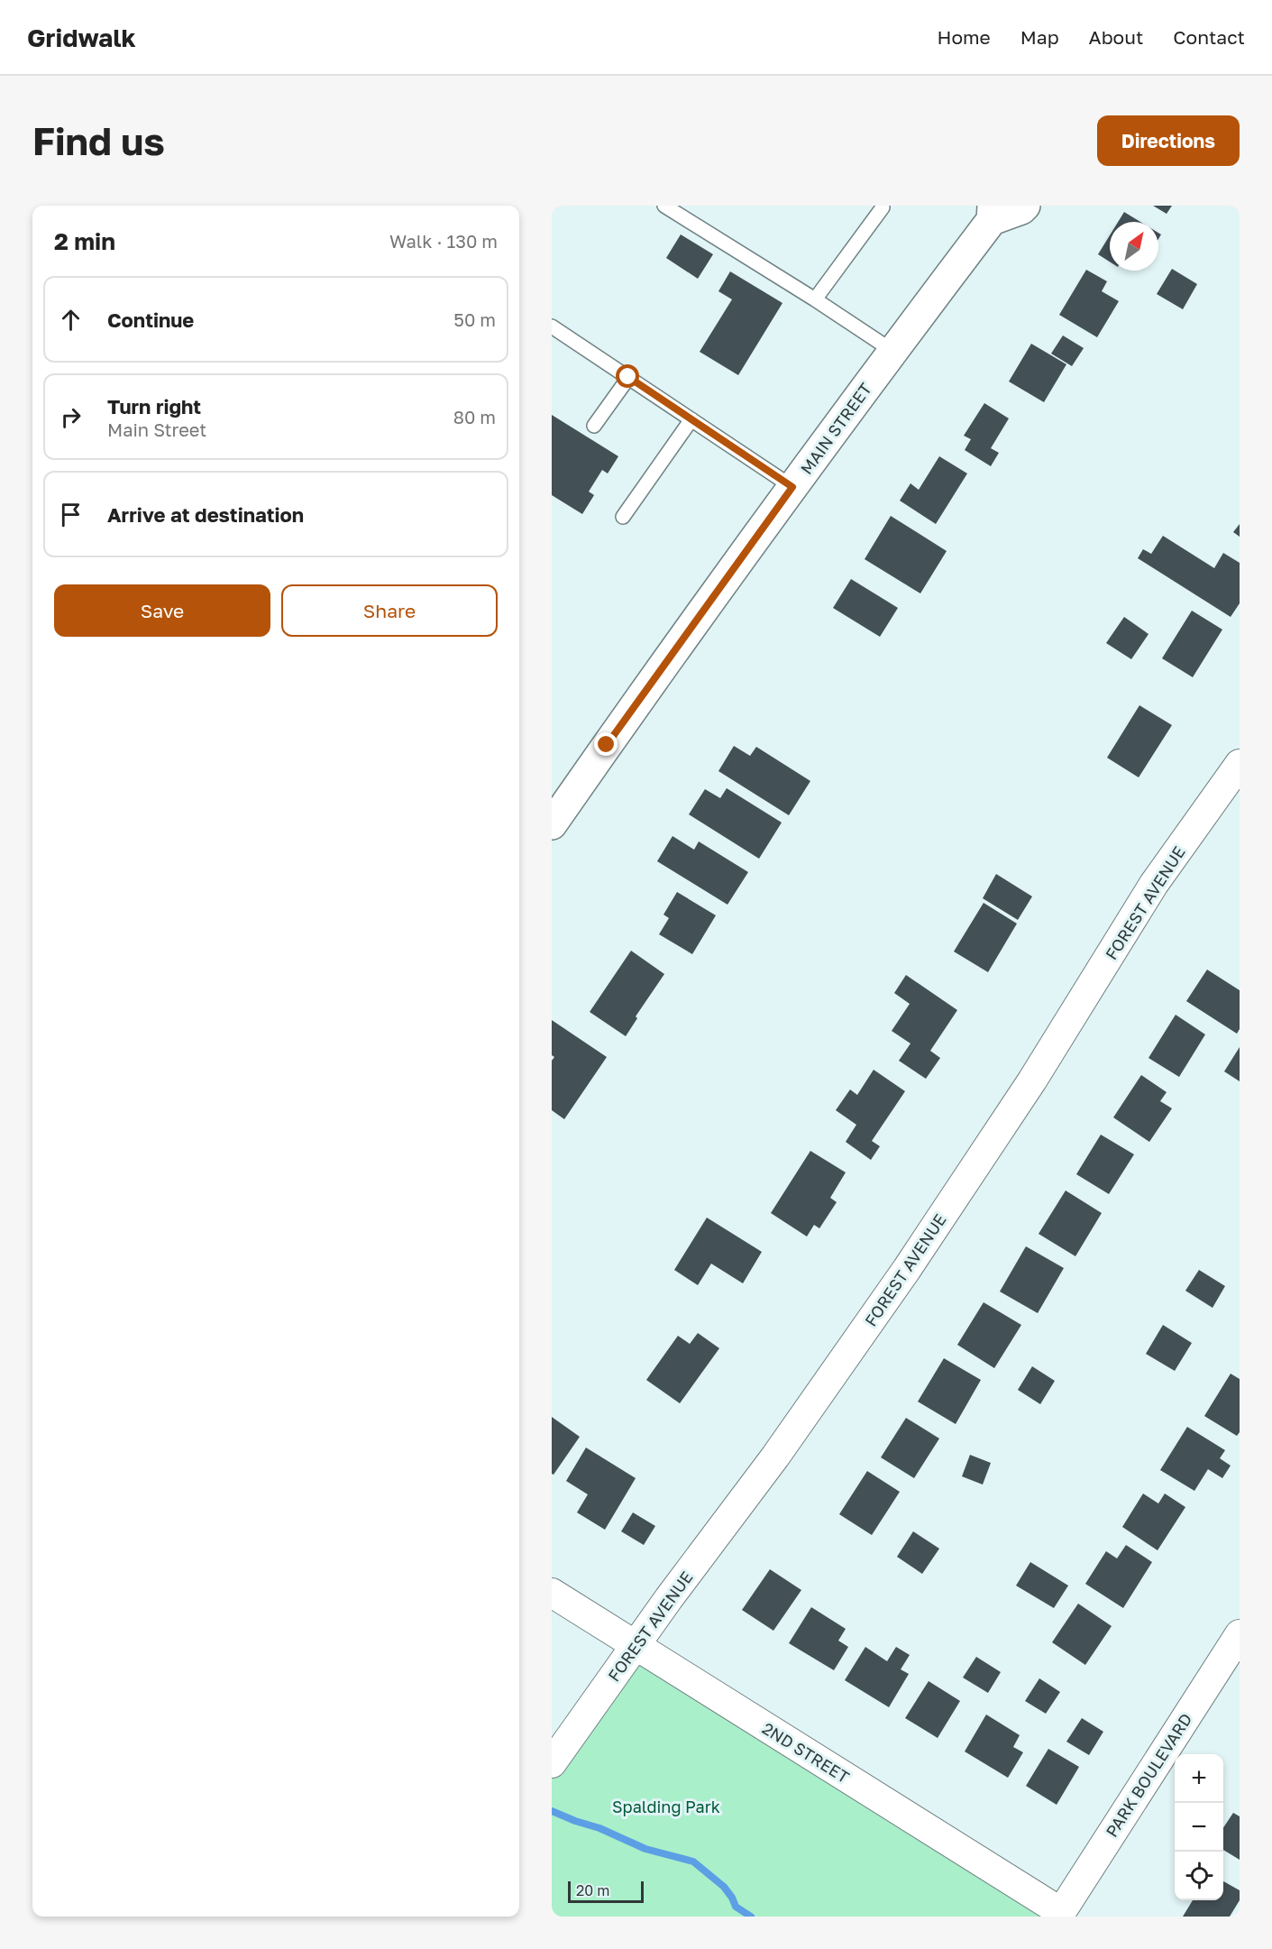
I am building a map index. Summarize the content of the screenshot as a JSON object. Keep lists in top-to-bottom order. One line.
{"streets":{"street":["MAIN STREET","FOREST AVENUE","2ND STREET","PARK BOULEVARD"]},"crossings":[["FOREST AVENUE","2ND STREET"],["2ND STREET","PARK BOULEVARD"]],"parks":["Spalding Park"],"scale_bar":"20 m","north":"top right","page":{"header":"Gridwalk","nav":["Home","Map","About","Contact"],"buttons":["Directions",["Save","Share"]],"title":"Find us","heading":["2 min","Walk · 130 m"],"list":[["Continue","50 m"],["Turn right","Main Street","80 m"],"Arrive at destination"],"map_buttons":["+","−"],"scale":"20 m"}}
